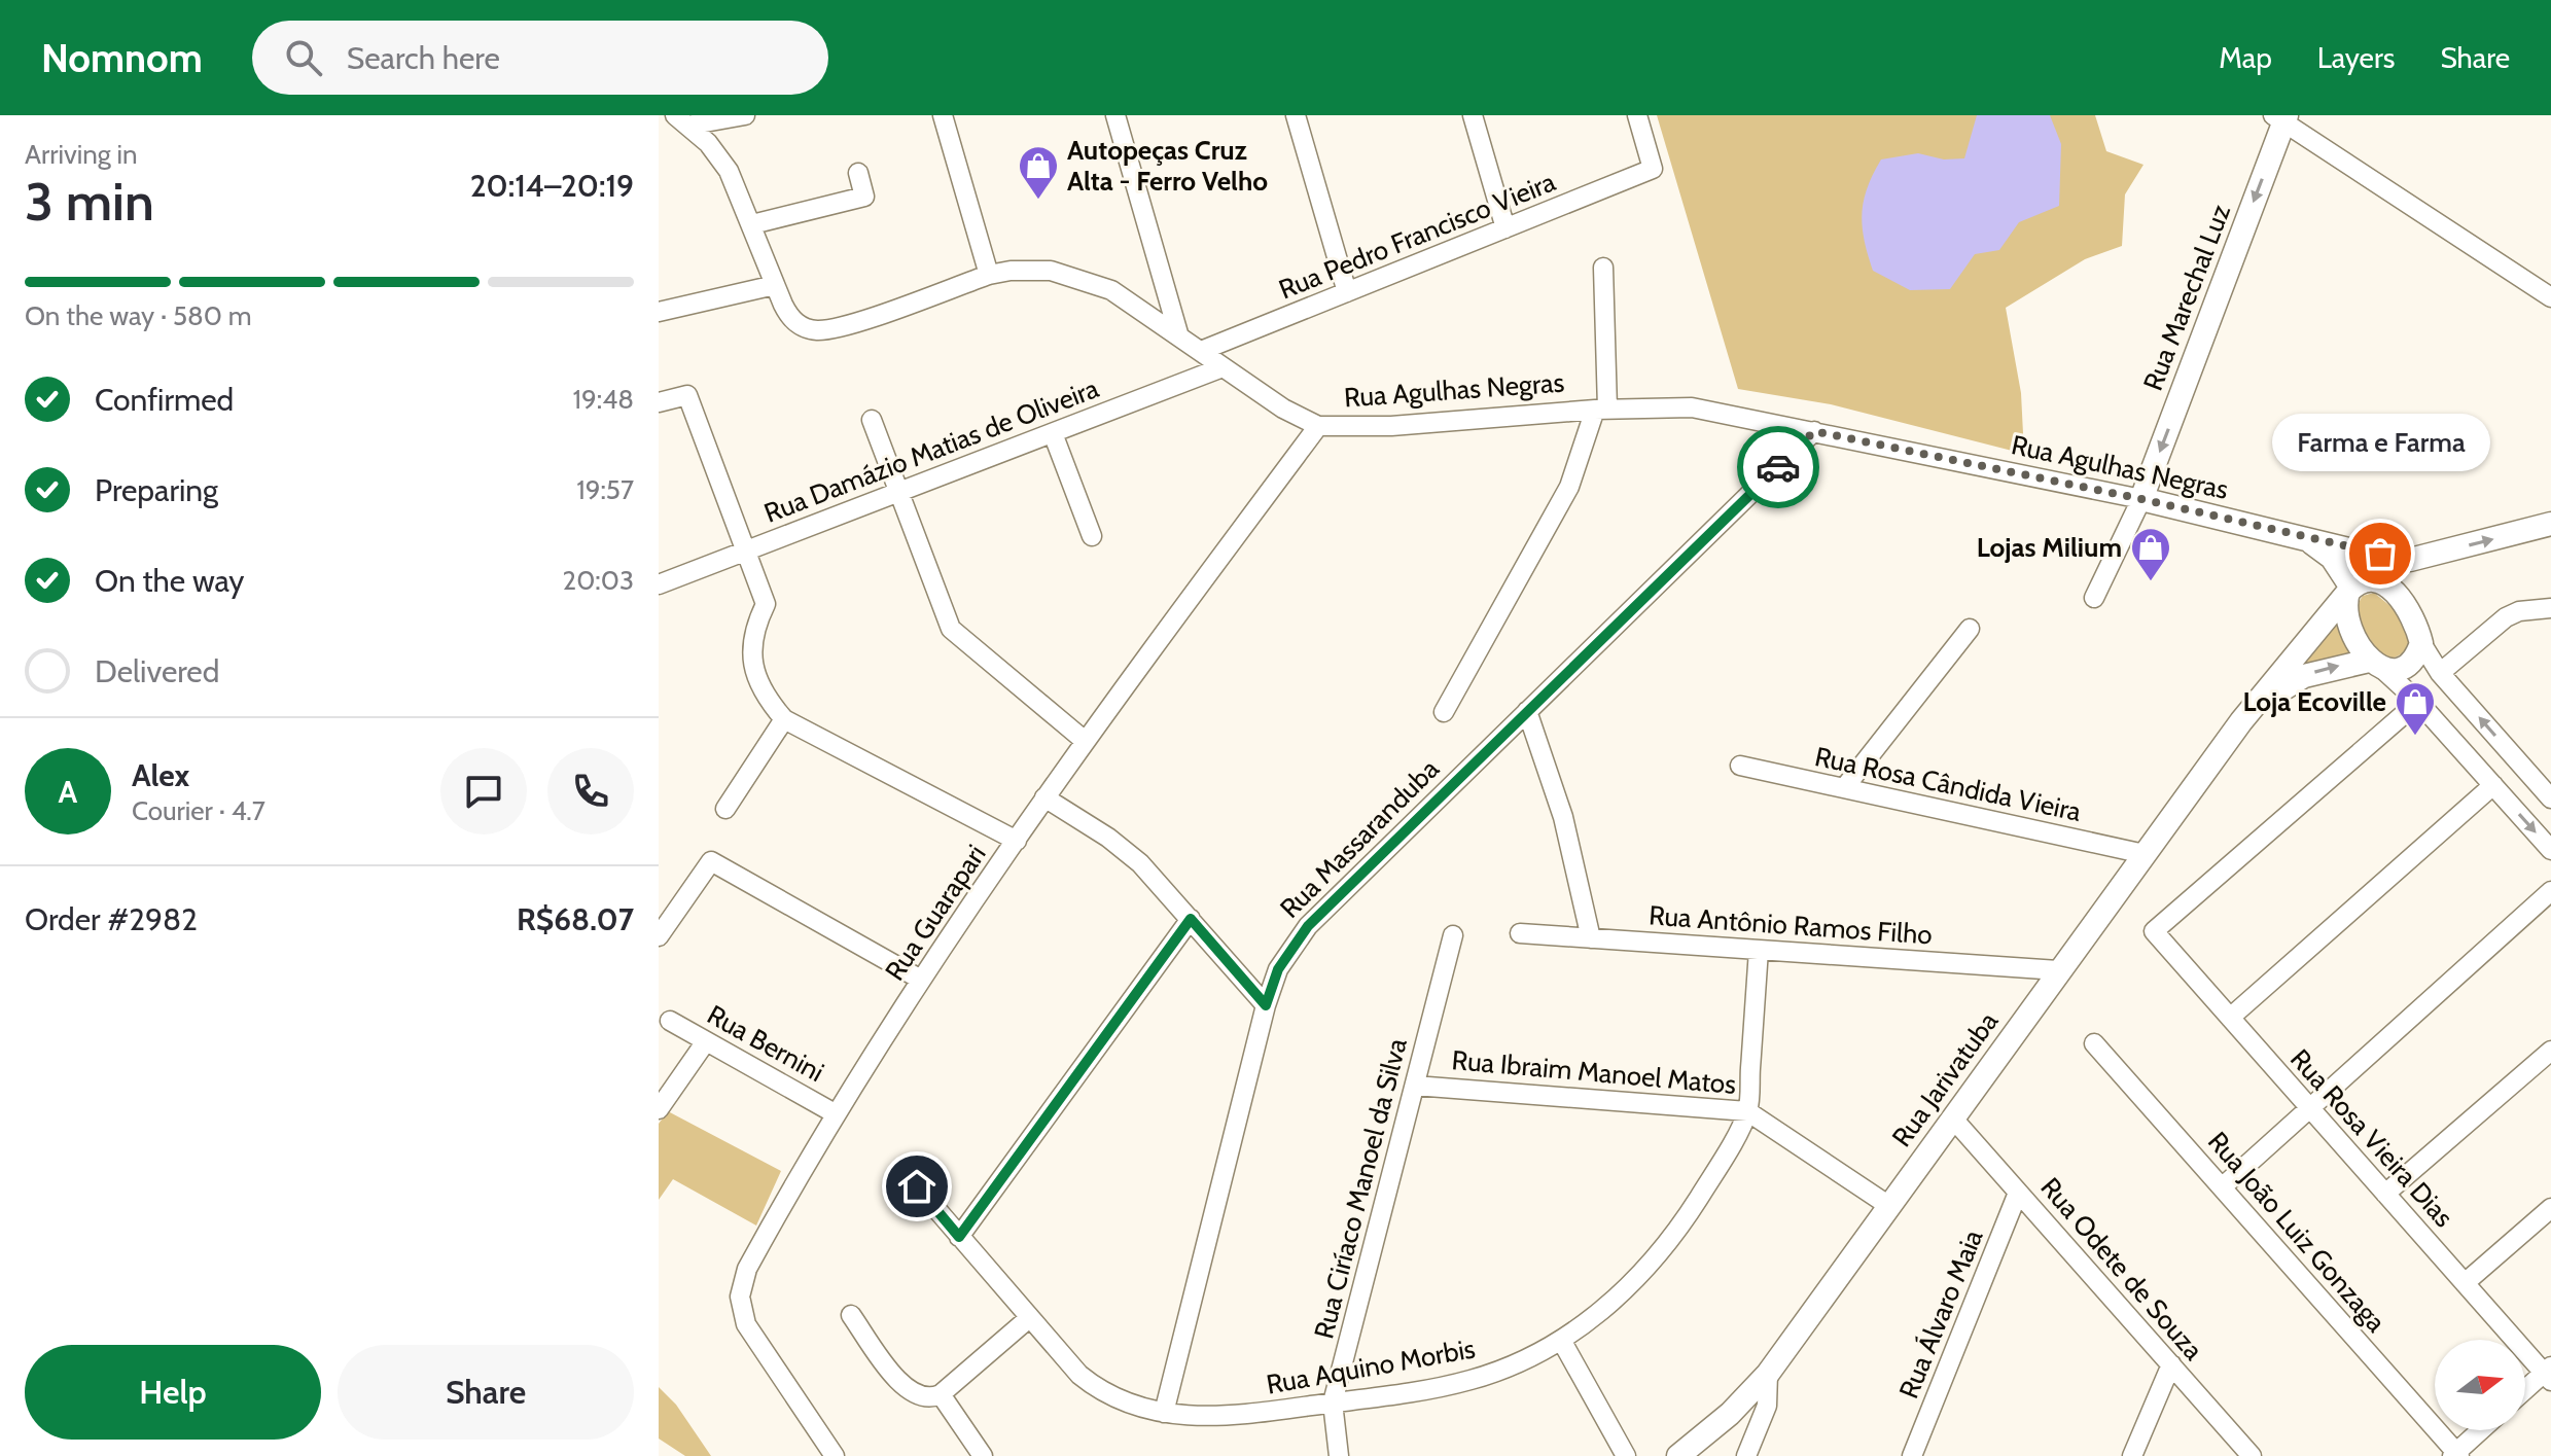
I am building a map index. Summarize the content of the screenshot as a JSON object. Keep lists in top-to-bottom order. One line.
{"streets":{"main road":["Rua Marechal Luz","Rua Agulhas Negras","Rua Jarivatuba"],"street":["Rua Pedro Francisco Vieira","Rua Damázio Matias de Oliveira","Rua Rosa Cândida Vieira","Rua Massaranduba","Rua Guarapari","Rua Antônio Ramos Filho","Rua Bernini","Rua Ibraim Manoel Matos","Rua Rosa Vieira Dias","Rua Ciríaco Manoel da Silva","Rua João Luiz Gonzaga","Rua Odete de Souza","Rua Álvaro Maia","Rua Aquino Morbis"]},"crossings":[["Rua Pedro Francisco Vieira","Rua Agulhas Negras"],["Rua Marechal Luz","Rua Agulhas Negras"],["Rua Agulhas Negras","Rua Damázio Matias de Oliveira"],["Rua Agulhas Negras","Rua Massaranduba"],["Rua Agulhas Negras","Rua Guarapari"],["Rua Agulhas Negras","Rua Jarivatuba"],["Rua Rosa Cândida Vieira","Rua Jarivatuba"],["Rua Massaranduba","Rua Aquino Morbis"],["Rua Guarapari","Rua Bernini"],["Rua Antônio Ramos Filho","Rua Jarivatuba"],["Rua Antônio Ramos Filho","Rua Aquino Morbis"],["Rua Ibraim Manoel Matos","Rua Jarivatuba"],["Rua Ibraim Manoel Matos","Rua Ciríaco Manoel da Silva"],["Rua Ibraim Manoel Matos","Rua Aquino Morbis"],["Rua Jarivatuba","Rua Odete de Souza"],["Rua Ciríaco Manoel da Silva","Rua Aquino Morbis"],["Rua Odete de Souza","Rua Álvaro Maia"]],"one_way":["Rua Marechal Luz"],"places":{"shop":["Autopeças Cruz Alta - Ferro Velho","Lojas Milium","Loja Ecoville"],"other":["Farma e Farma"]},"north":"right","page":{"header":"Nomnom","search":"Search here","nav":["Map","Layers","Share"],"heading":["3 min","Arriving in","20:14–20:19"],"panel":["Alex","Courier · 4.7","Order #2982","R$68.07"],"bar":"On the way · 580 m","list":[["Confirmed","19:48"],["Preparing","19:57"],["On the way","20:03"],"Delivered"],"bubble":"Farma e Farma","round":"A","buttons":["Help","Share"]}}
